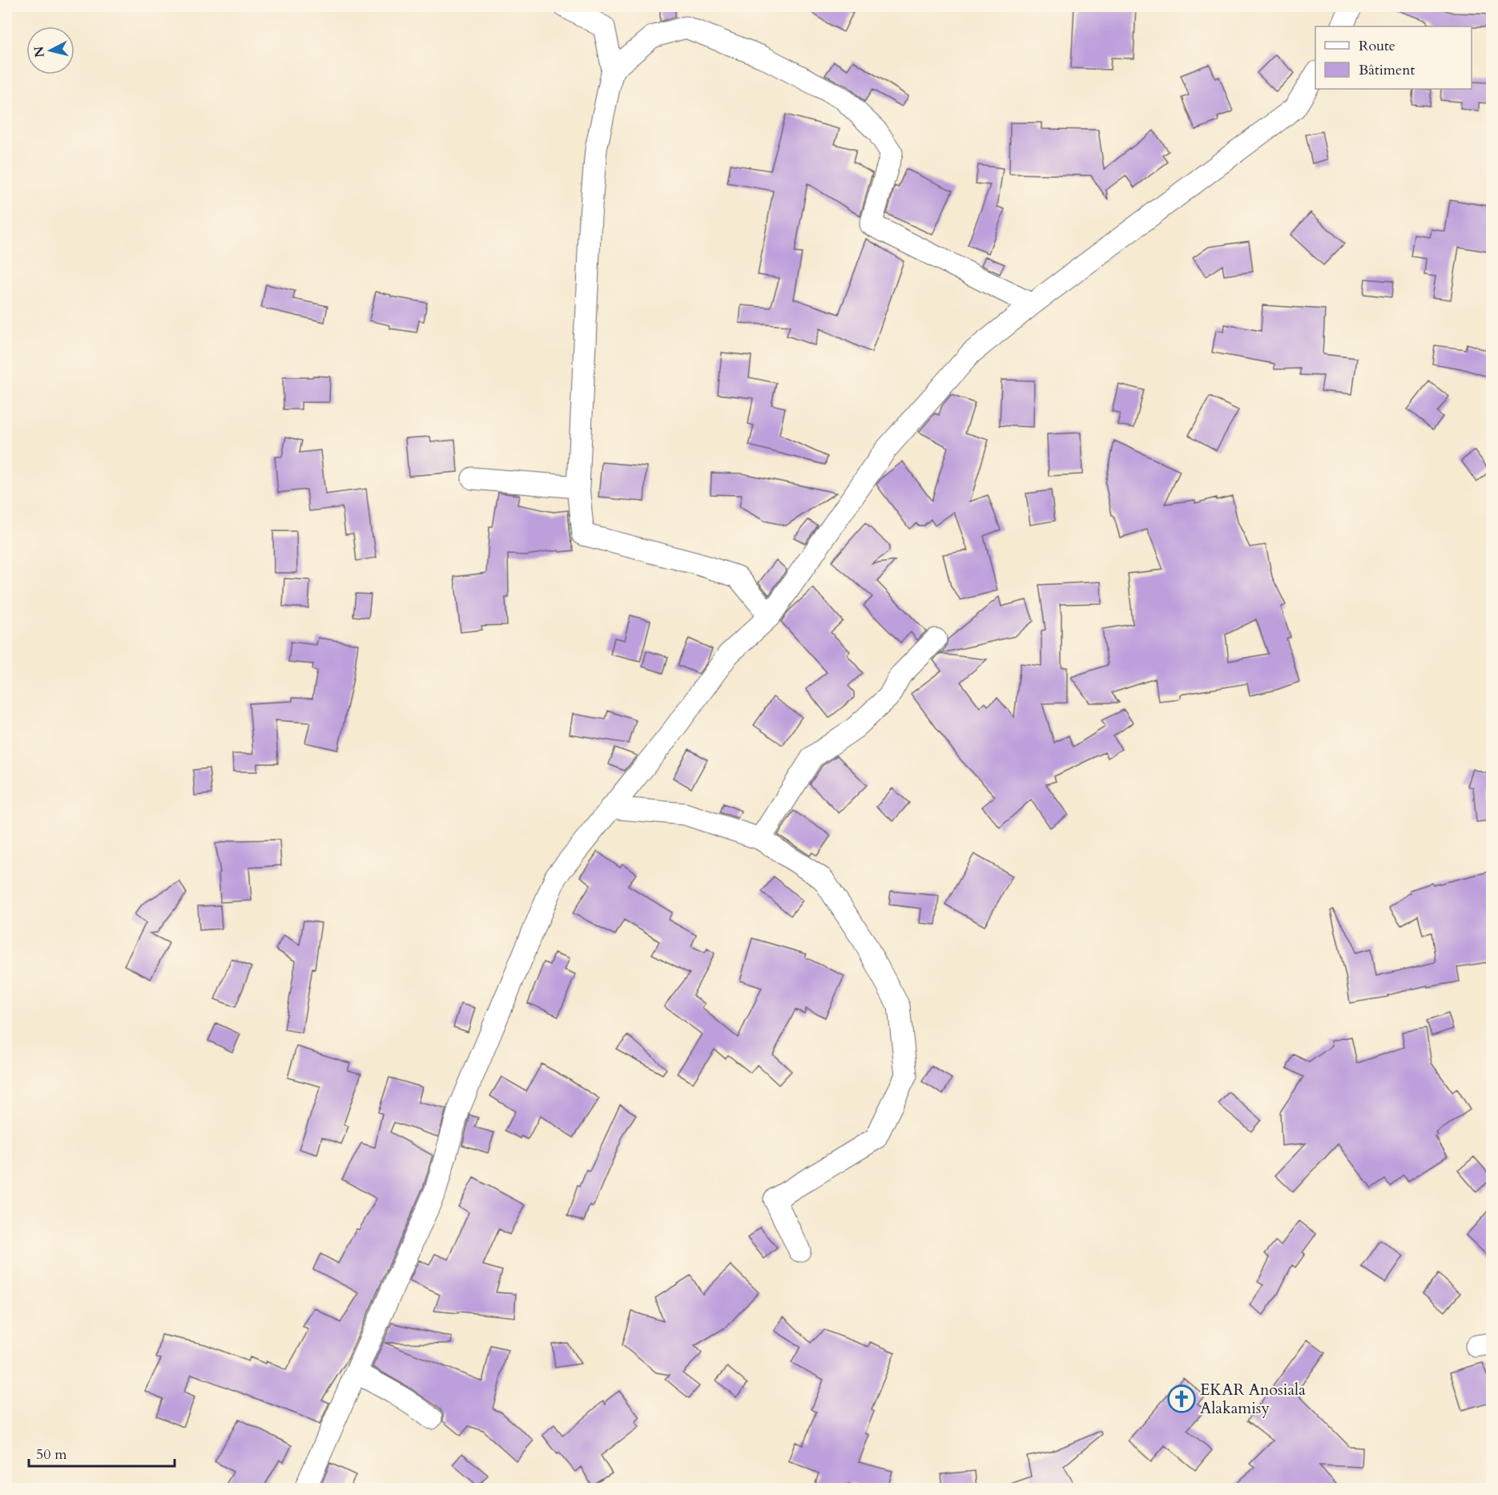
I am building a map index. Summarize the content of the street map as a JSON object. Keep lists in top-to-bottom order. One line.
{"places":{"church":["EKAR Anosiala Alakamisy"]},"legend":["Route","Bâtiment"],"scale_bar":"50 m","north":"left"}
